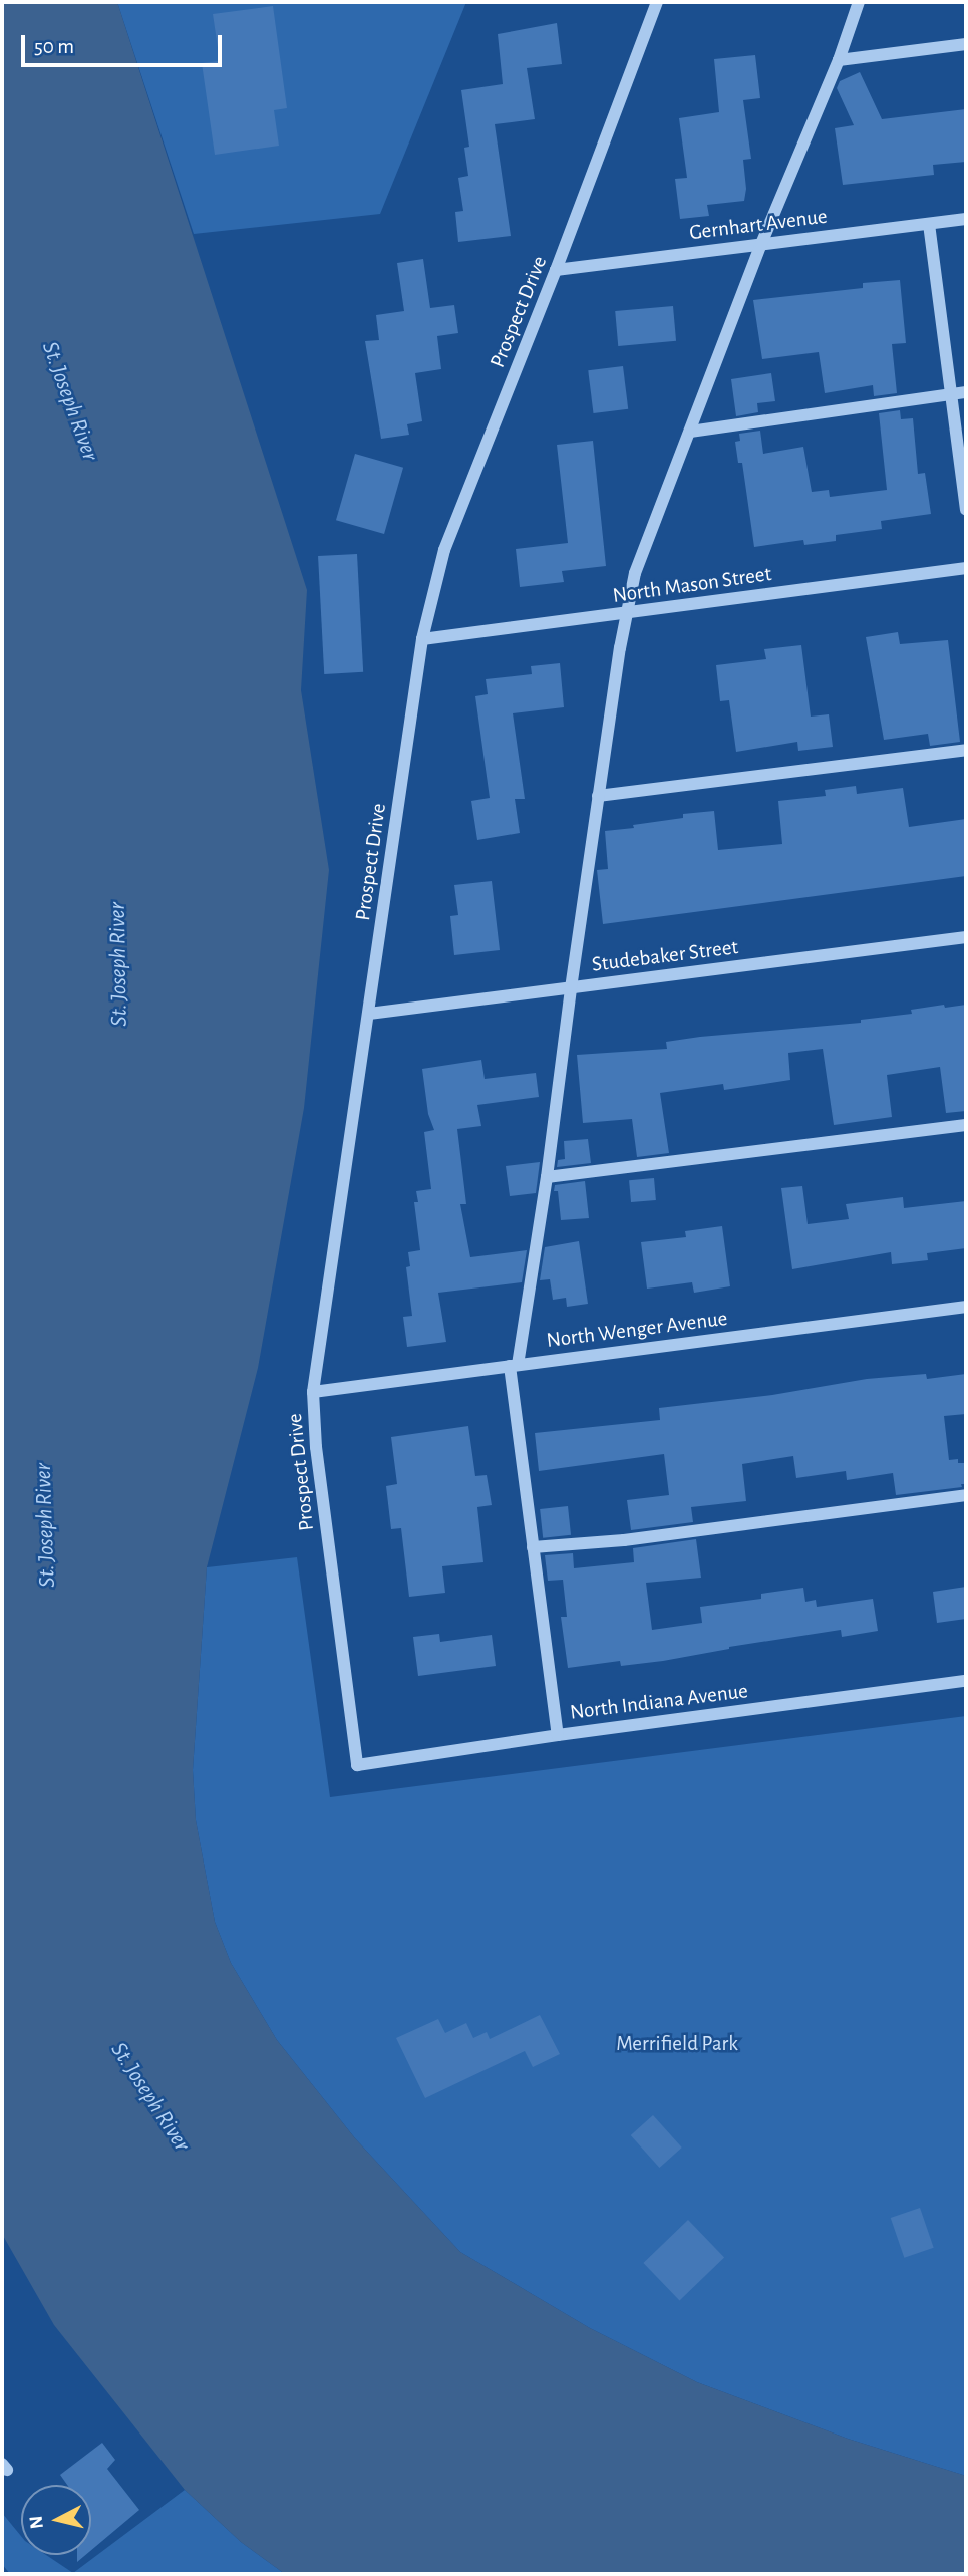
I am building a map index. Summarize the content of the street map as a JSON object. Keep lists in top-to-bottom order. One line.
{"streets":{"street":["Gernhart Avenue","Prospect Drive","North Mason Street","Studebaker Street","North Wenger Avenue","North Indiana Avenue"]},"crossings":[["Gernhart Avenue","Prospect Drive"],["Prospect Drive","North Mason Street"],["Prospect Drive","Studebaker Street"],["Prospect Drive","North Wenger Avenue"],["Prospect Drive","North Indiana Avenue"]],"water":["St. Joseph River"],"parks":["Merrifield Park"],"scale_bar":"50 m","north":"left"}
